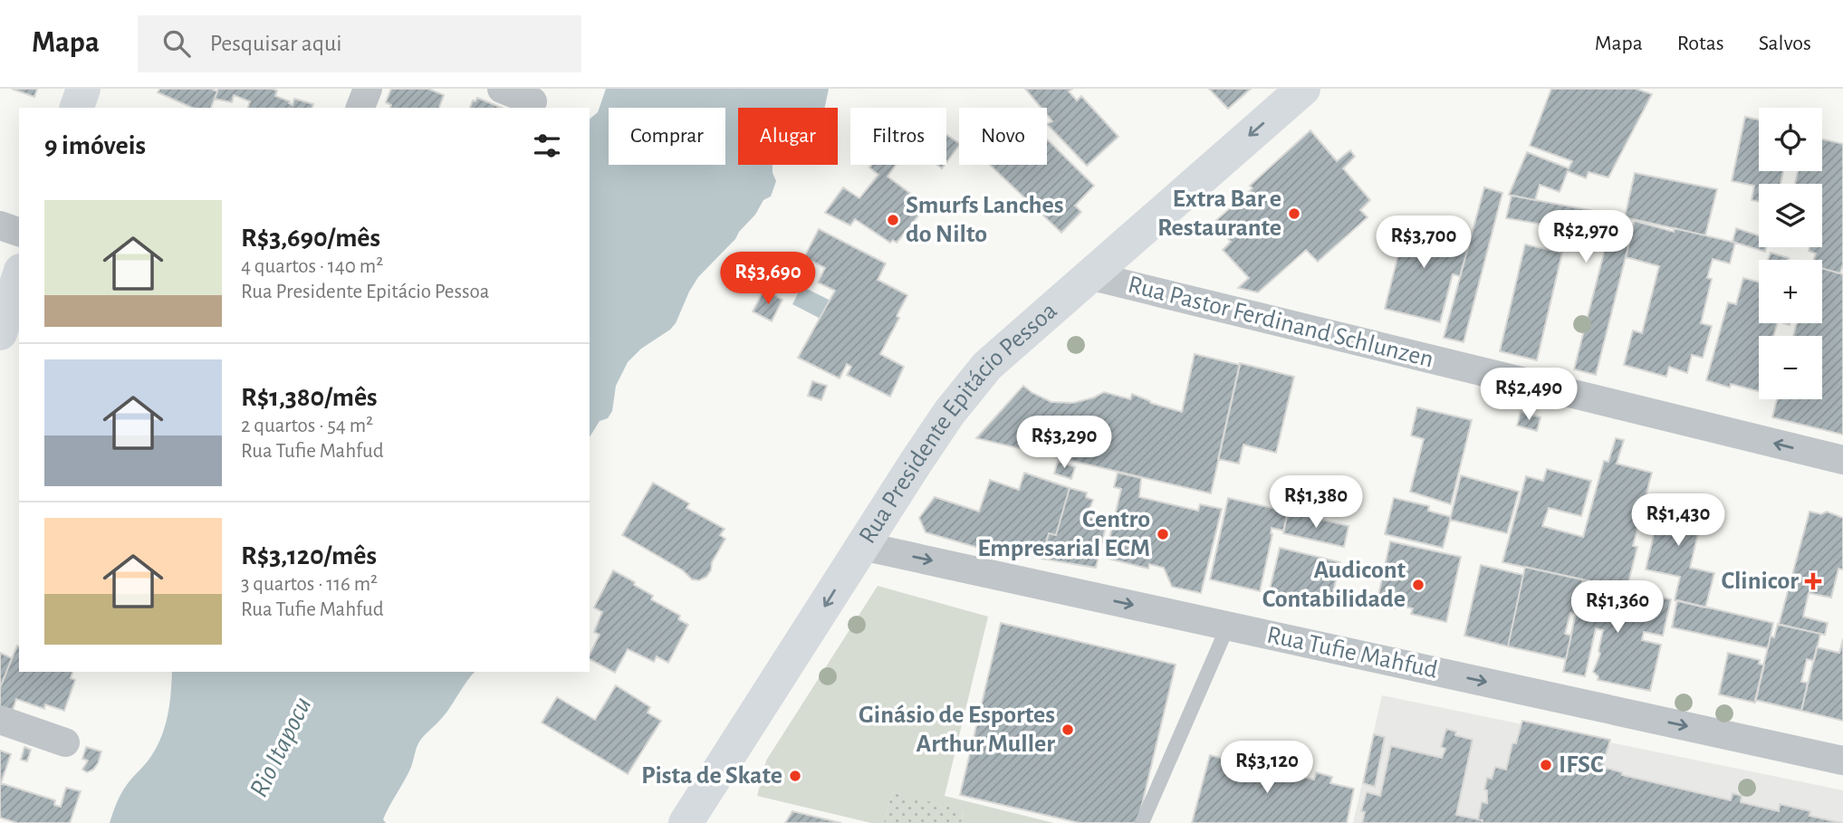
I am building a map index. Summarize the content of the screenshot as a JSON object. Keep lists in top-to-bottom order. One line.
{"streets":{"main road":["Rua Presidente Epitácio Pessoa"],"street":["Rua Pastor Ferdinand Schlunzen","Rua Tufie Mahfud"]},"crossings":[["Rua Pastor Ferdinand Schlunzen","Rua Presidente Epitácio Pessoa"],["Rua Presidente Epitácio Pessoa","Rua Tufie Mahfud"]],"one_way":["Rua Pastor Ferdinand Schlunzen","Rua Presidente Epitácio Pessoa","Rua Tufie Mahfud"],"water":["Rio Itapocu"],"places":{"other":["Extra Bar e Restaurante","Smurfs Lanches do Nilto","Centro Empresarial ECM","Audicont Contabilidade","Ginásio de Esportes Arthur Muller","IFSC","Pista de Skate"],"health":["Clinicor"]},"page":{"header":"Mapa","search":"Pesquisar aqui","nav":["Mapa","Rotas","Salvos"],"map_buttons":["+","−"],"chip":["Comprar","Alugar","Filtros","Novo"],"heading":"9 imóveis","list":[{"name":"R$3,690/mês","note":"4 quartos · 140 m² · Rua Presidente Epitácio Pessoa"},{"name":"R$1,380/mês","note":"2 quartos · 54 m² · Rua Tufie Mahfud"},{"name":"R$3,120/mês","note":"3 quartos · 116 m² · Rua Tufie Mahfud"}],"price":["R$2,970","R$3,700","R$3,690","R$2,490","R$3,290","R$1,380","R$1,430","R$1,360","R$3,120"]}}
